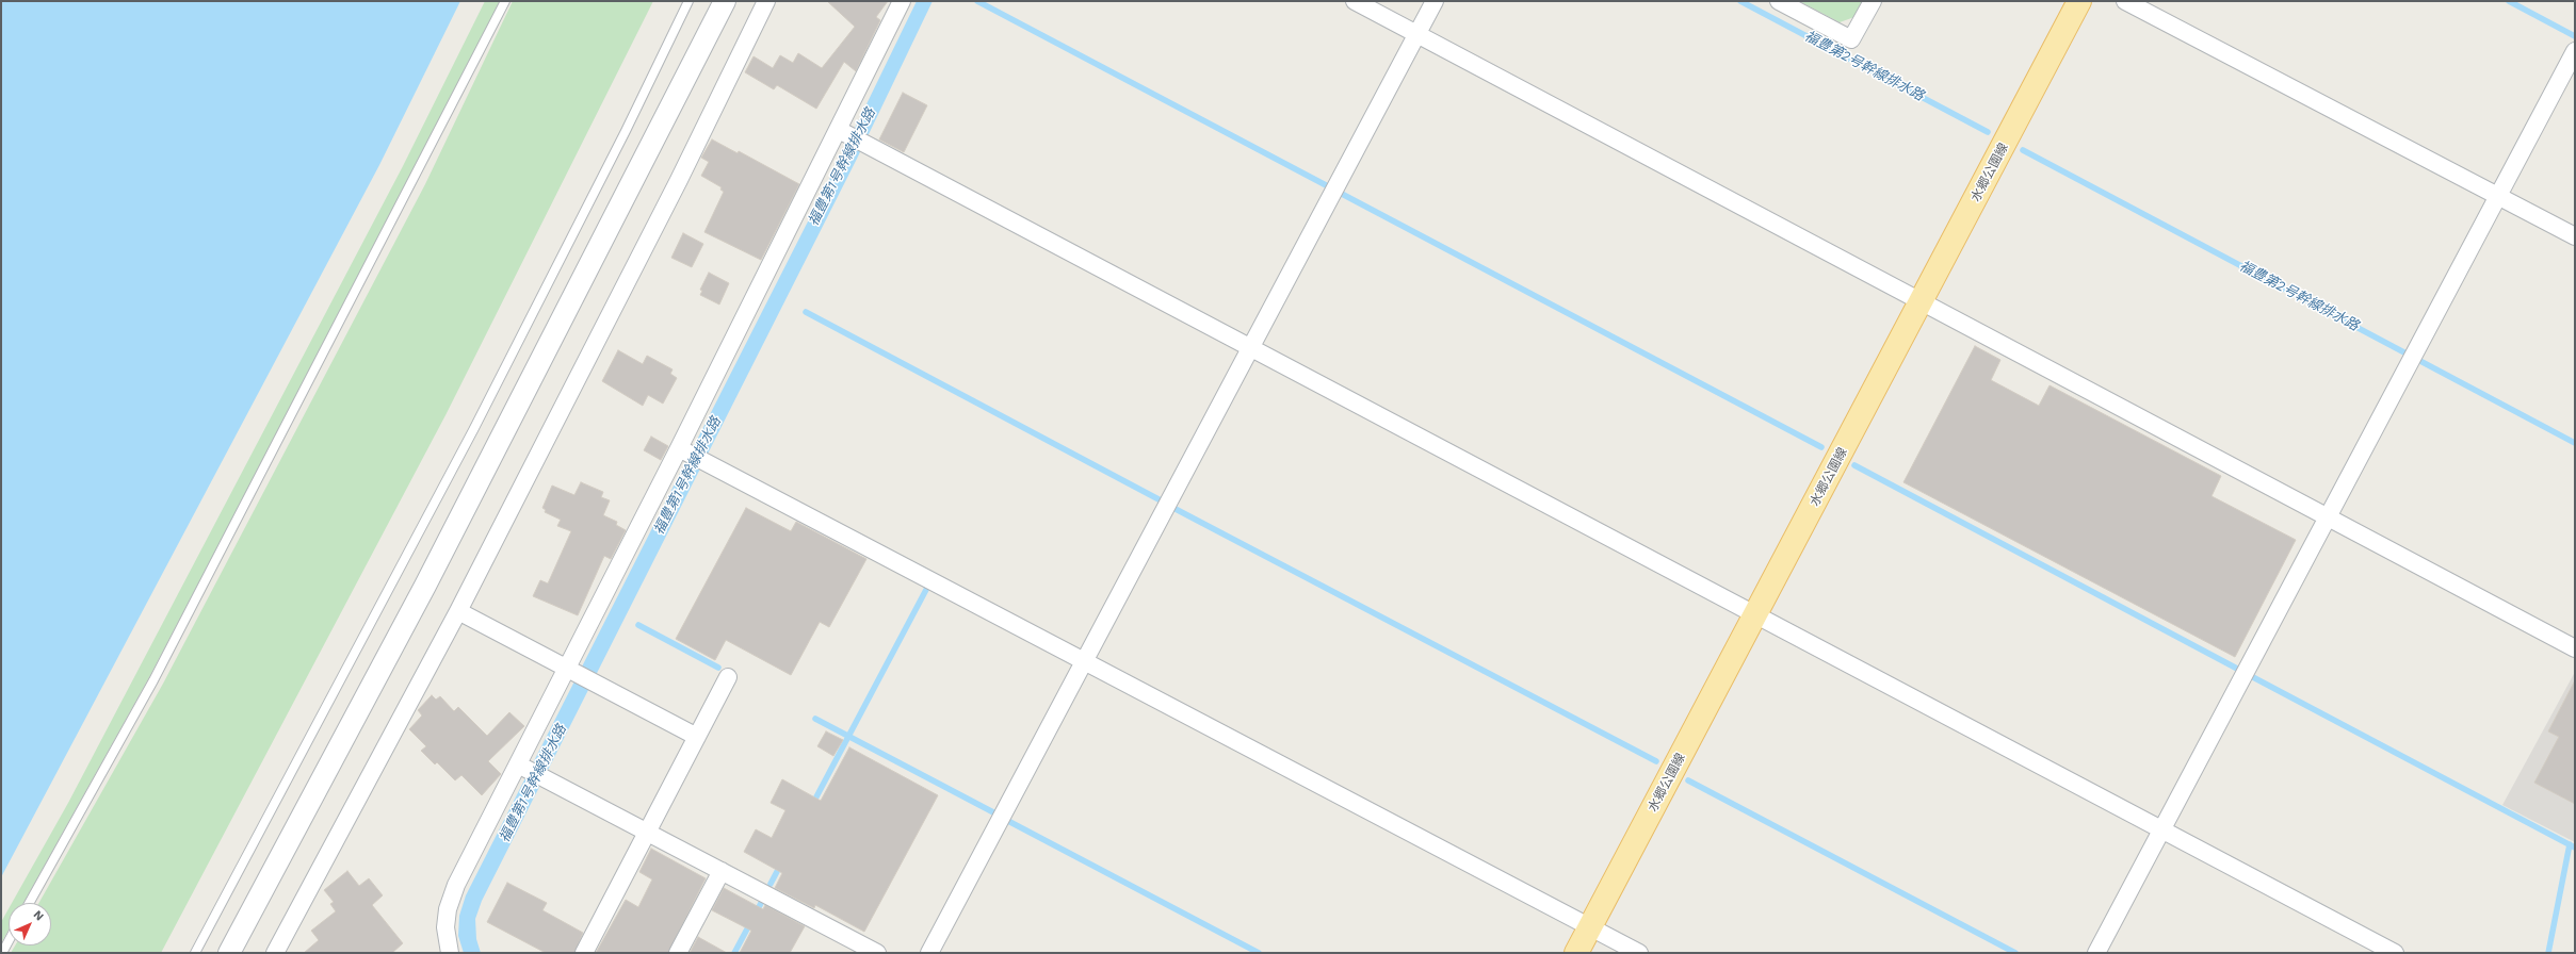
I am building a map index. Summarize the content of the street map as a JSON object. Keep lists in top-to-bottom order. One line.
{"streets":{"main road":["水郷公園線"]},"water":["福豊第2号幹線排水路","福豊第1号幹線排水路"],"north":"top right"}
